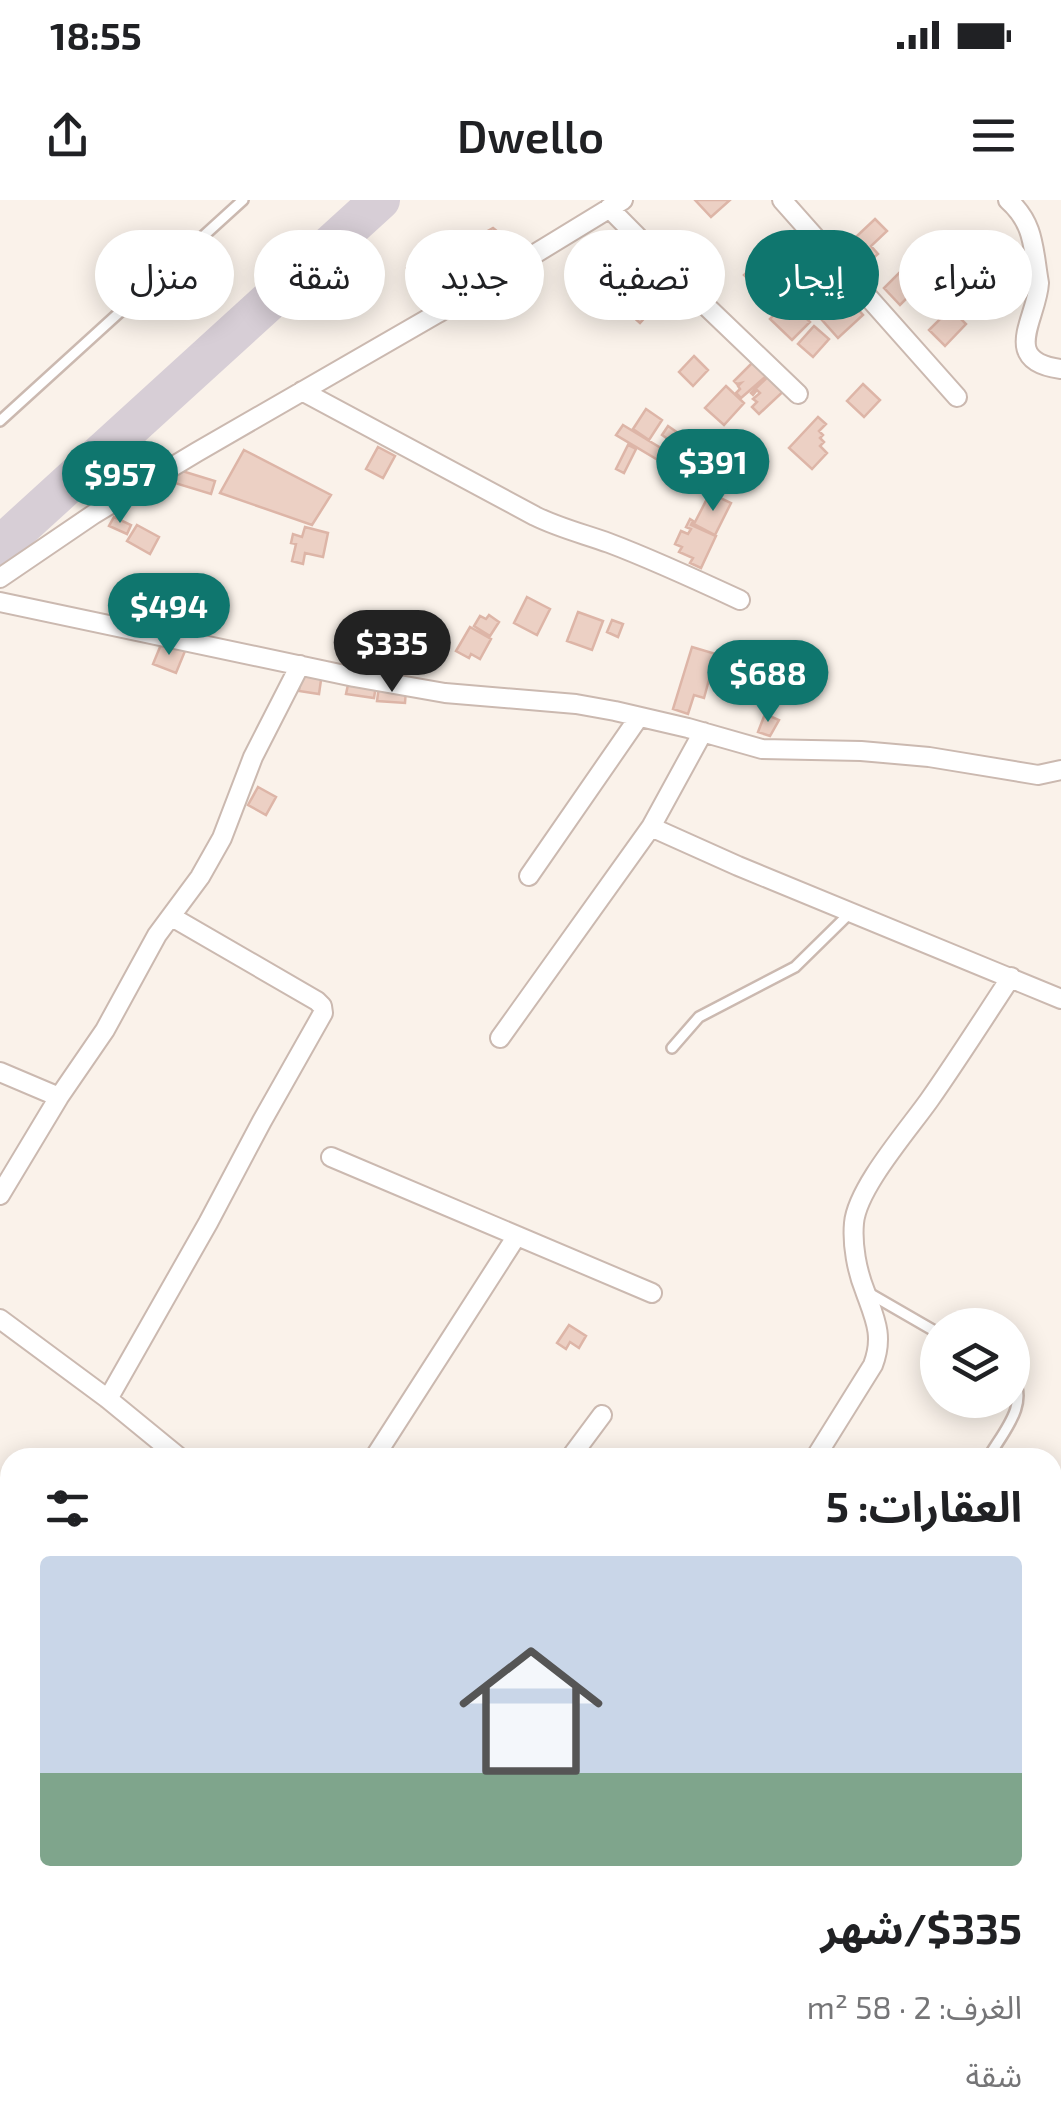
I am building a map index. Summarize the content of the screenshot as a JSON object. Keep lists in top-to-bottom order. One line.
{"page":{"status":"18:55","header":"Dwello","chip":["شراء","إيجار","تصفية","جديد","شقة","منزل"],"price":["$391","$957","$494","$335","$688"],"heading":"العقارات: 5","list":[{"name":"$335/شهر","note":"الغرف: 2 · 58 m² · شقة"}]}}
